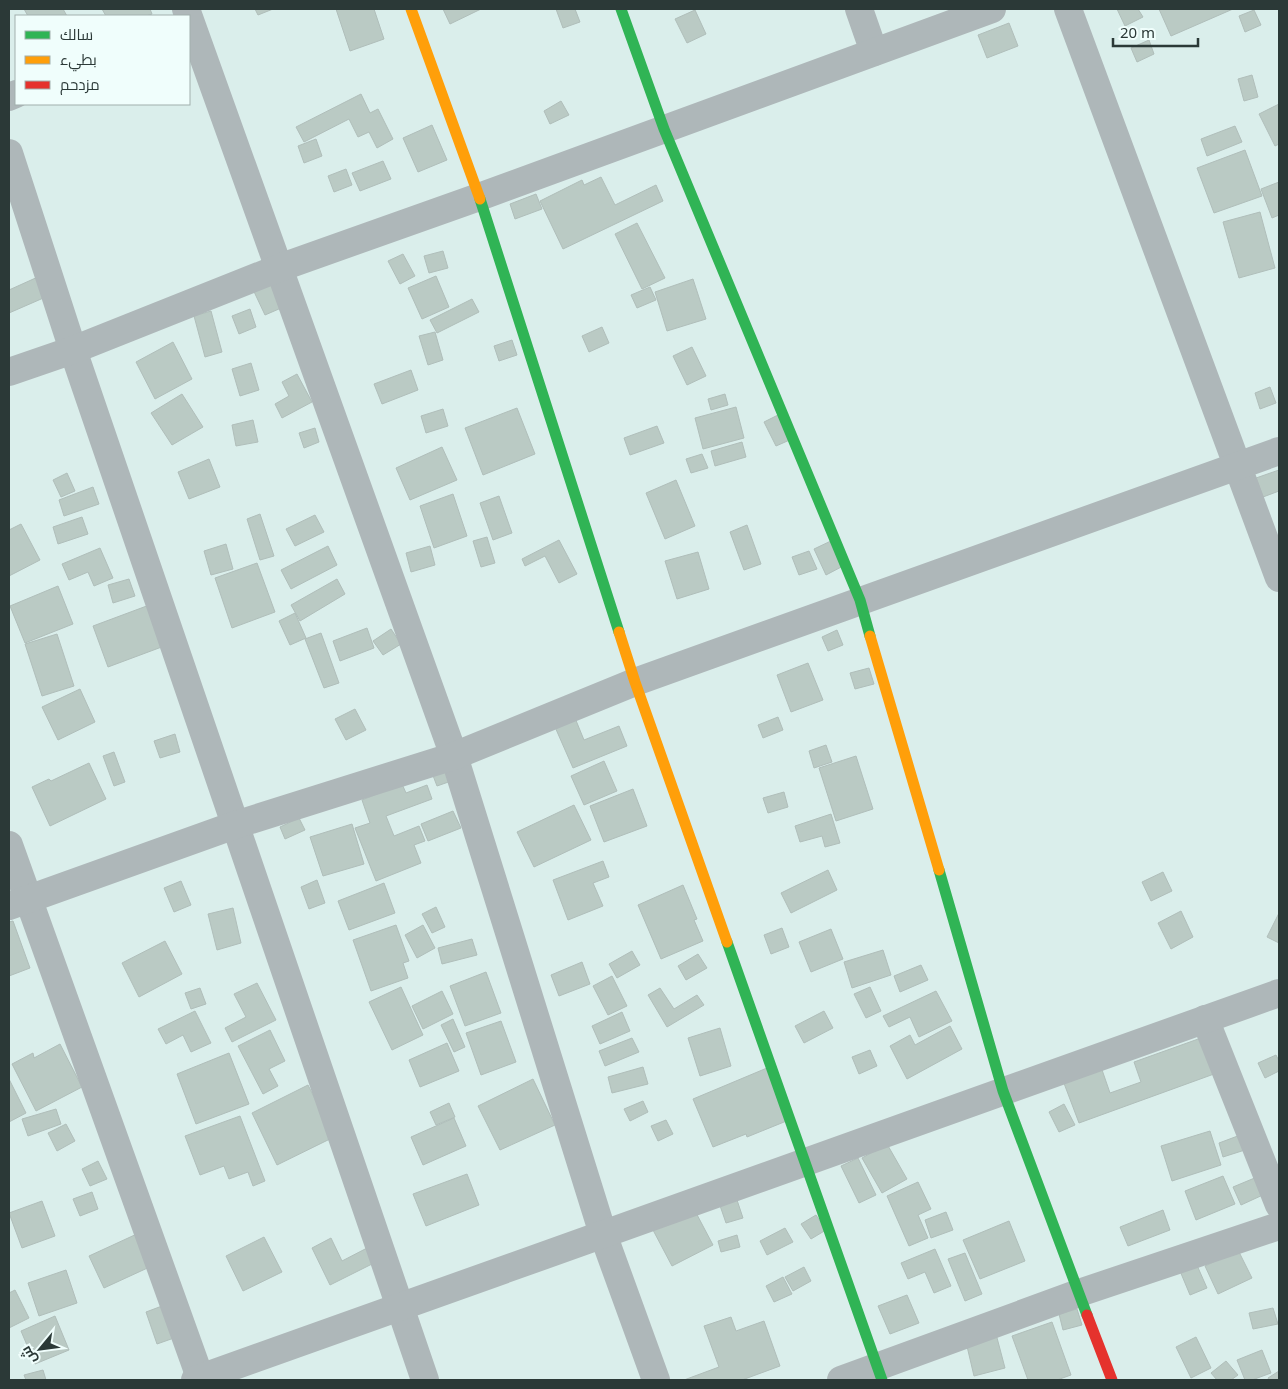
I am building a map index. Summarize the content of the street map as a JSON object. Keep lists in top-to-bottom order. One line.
{"legend":["سالك","بطيء","مزدحم"],"scale_bar":"20 m","north":"bottom left"}
